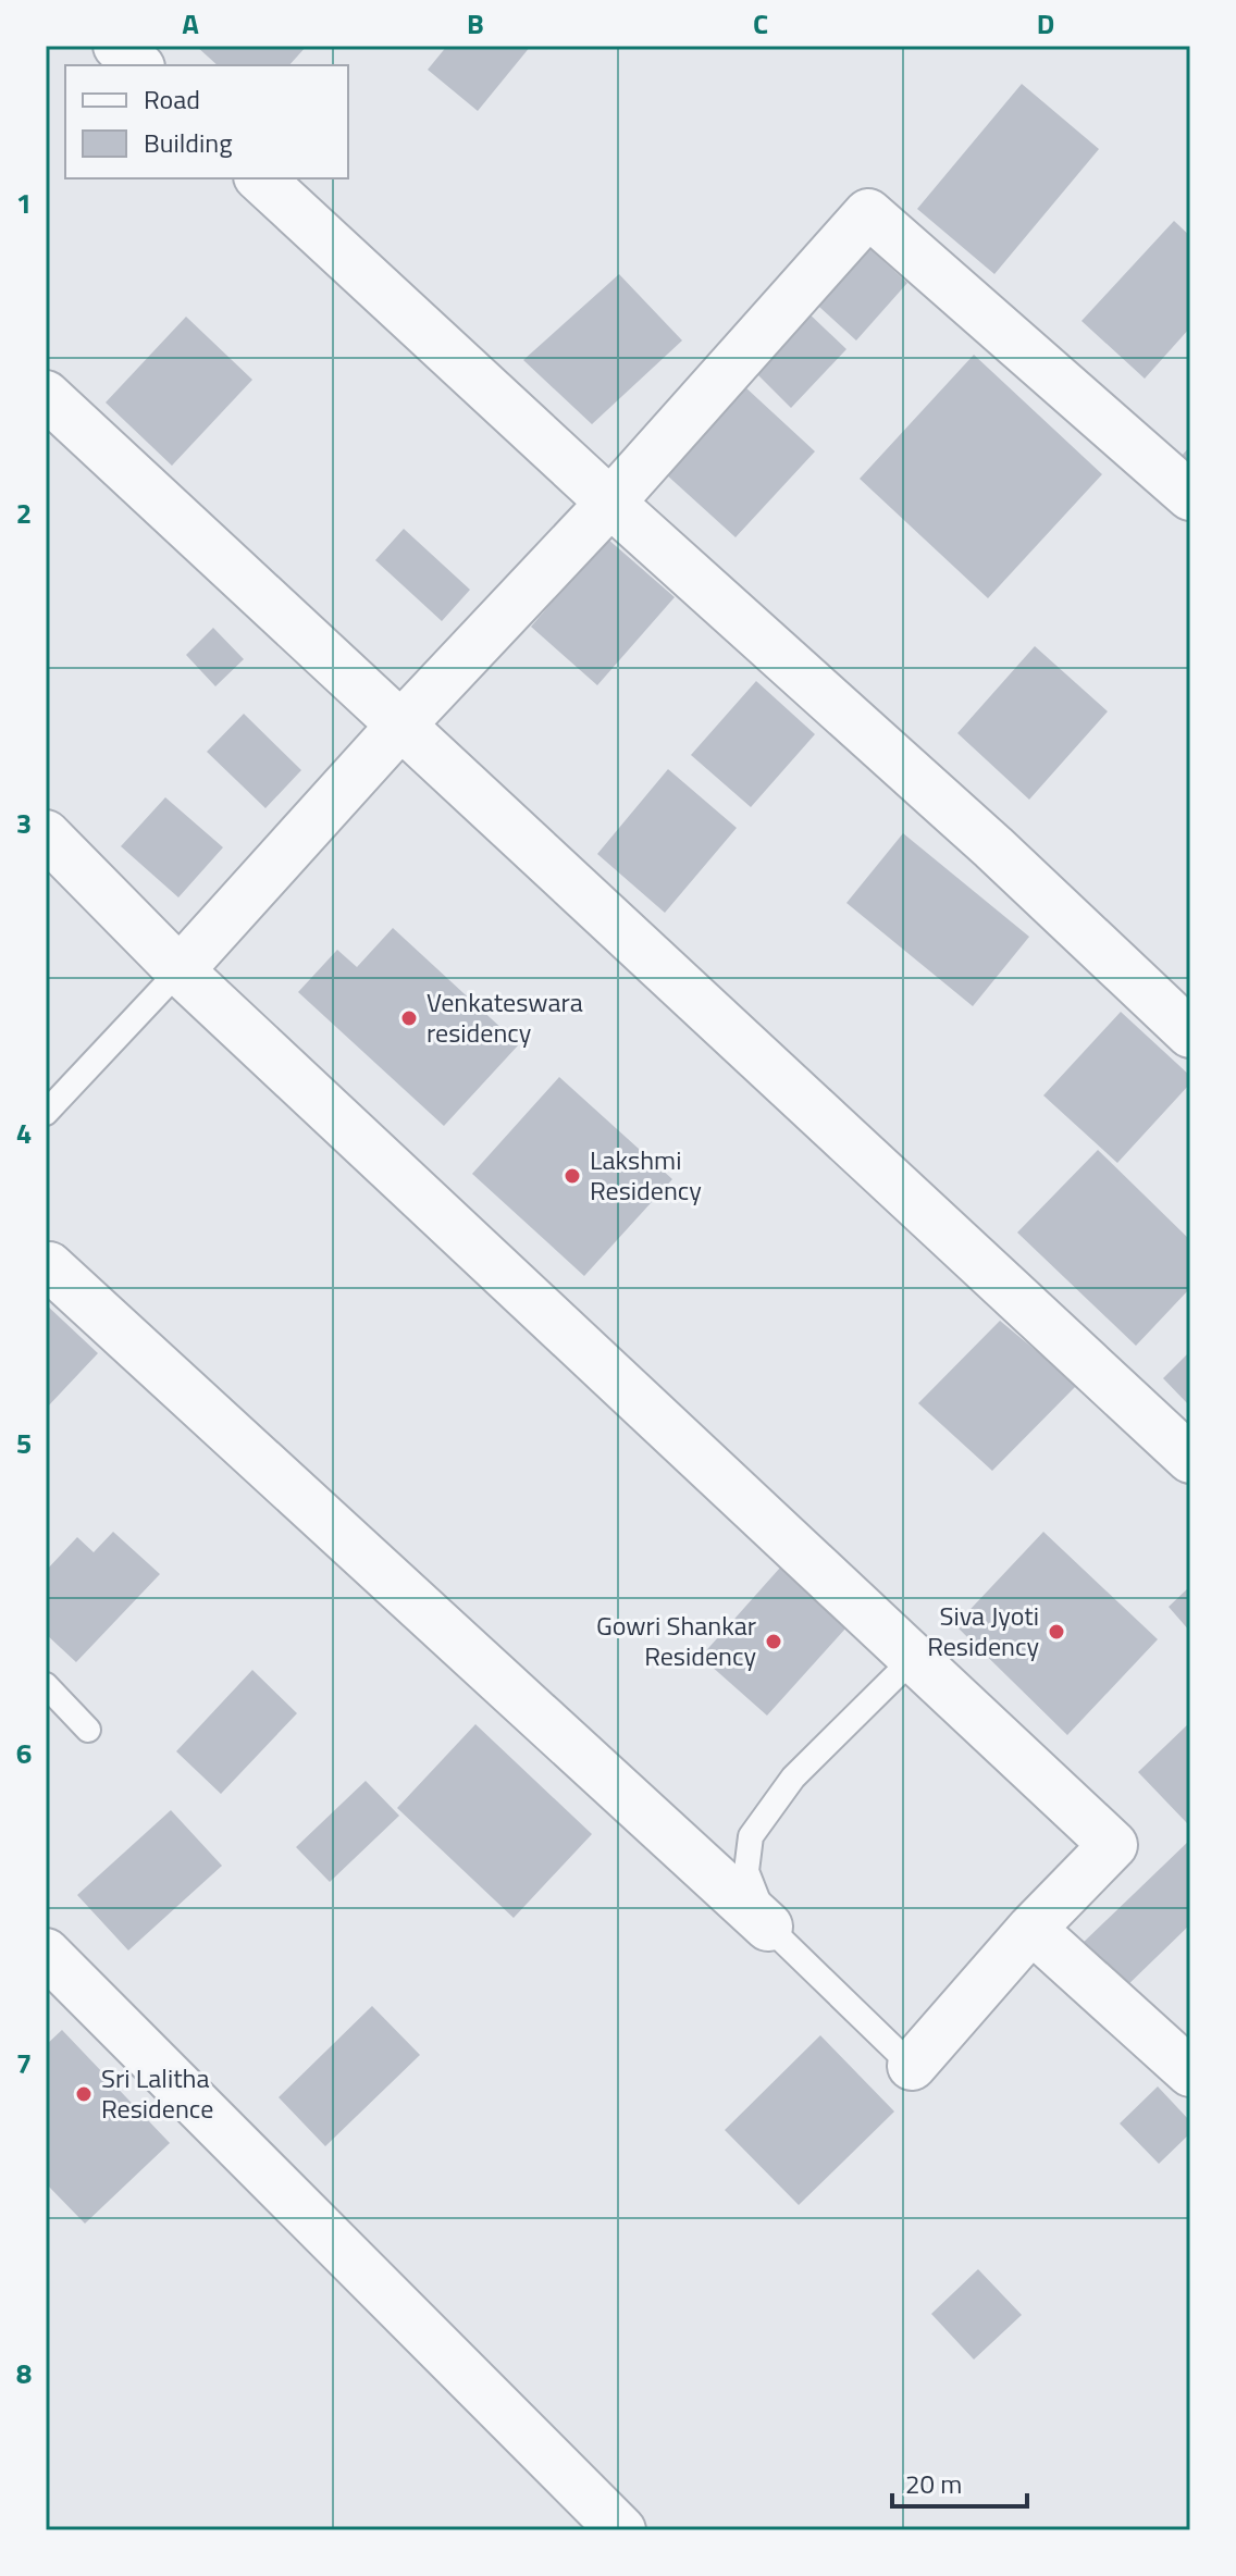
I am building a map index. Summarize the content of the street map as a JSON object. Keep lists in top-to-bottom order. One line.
{"places":["Venkateswara residency","Lakshmi Residency","Siva Jyoti Residency","Gowri Shankar Residency","Sri Lalitha Residence"],"legend":["Road","Building"],"scale_bar":"20 m","grid":{"columns":["A","B","C","D"],"rows":["1","2","3","4","5","6","7","8"]}}
